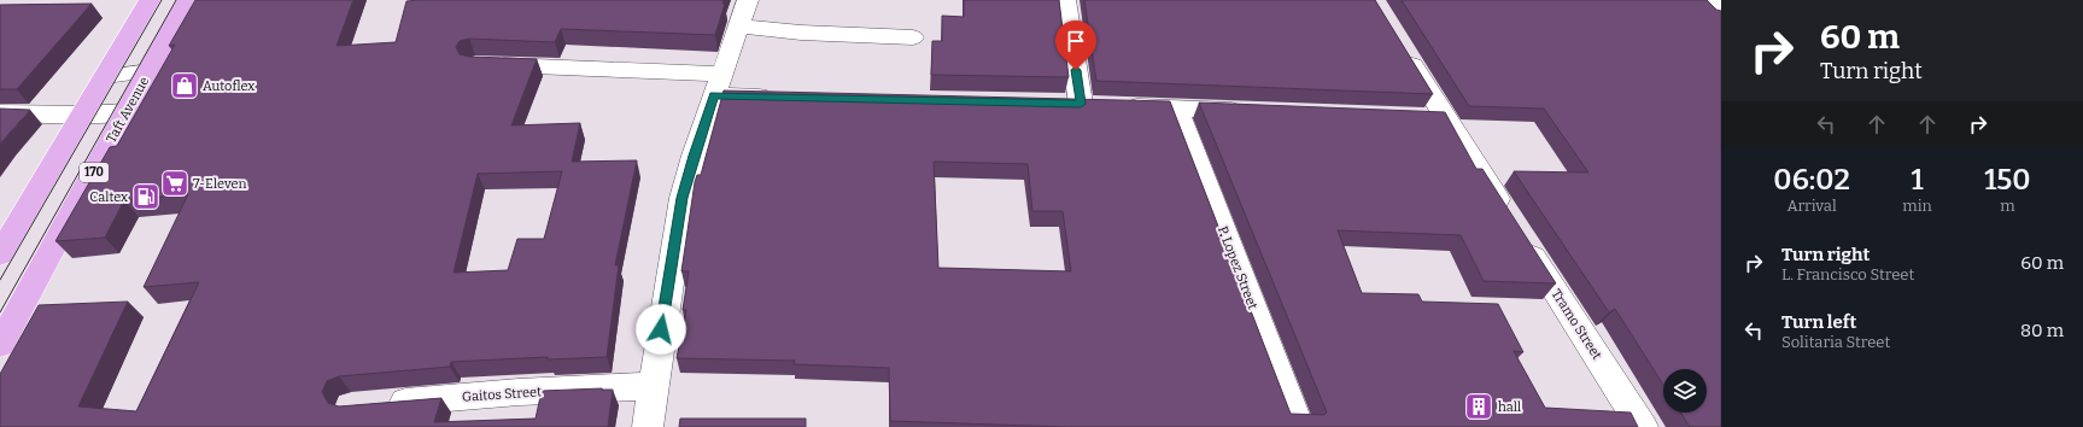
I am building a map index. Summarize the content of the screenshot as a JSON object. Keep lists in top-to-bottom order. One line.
{"streets":{"main road":["Taft Avenue","170"],"street":["P. Lopez Street","Tramo Street","Gaitos Street"]},"places":{"shop":["Autoflex"],"supermarket":["7-Eleven"],"fuel station":["Caltex"],"building":["hall"]},"page":{"turn":["60 m","Turn right"],"eta":["06:02","Arrival","1","min","150","m"],"list":[{"name":"Turn right","note":"L. Francisco Street","value":"60 m"},{"name":"Turn left","note":"Solitaria Street","value":"80 m"}]}}
